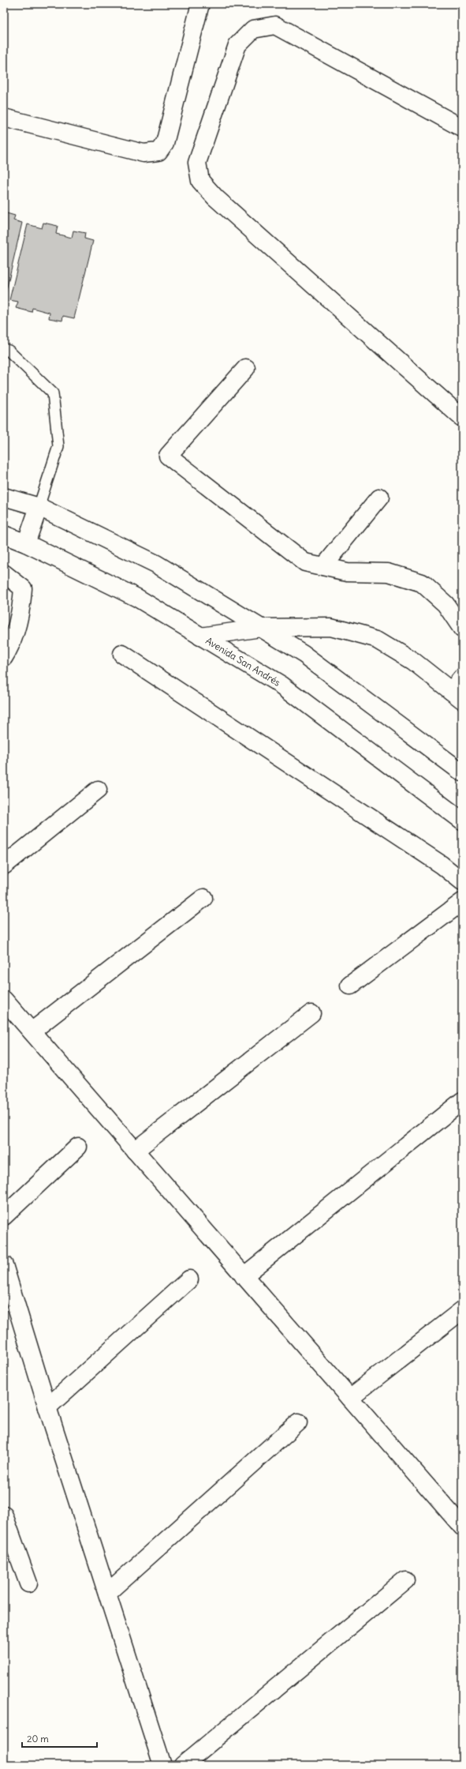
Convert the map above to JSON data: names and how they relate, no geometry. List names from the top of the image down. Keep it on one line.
{"streets":{"street":["Avenida San Andrés"]},"scale_bar":"20 m"}
